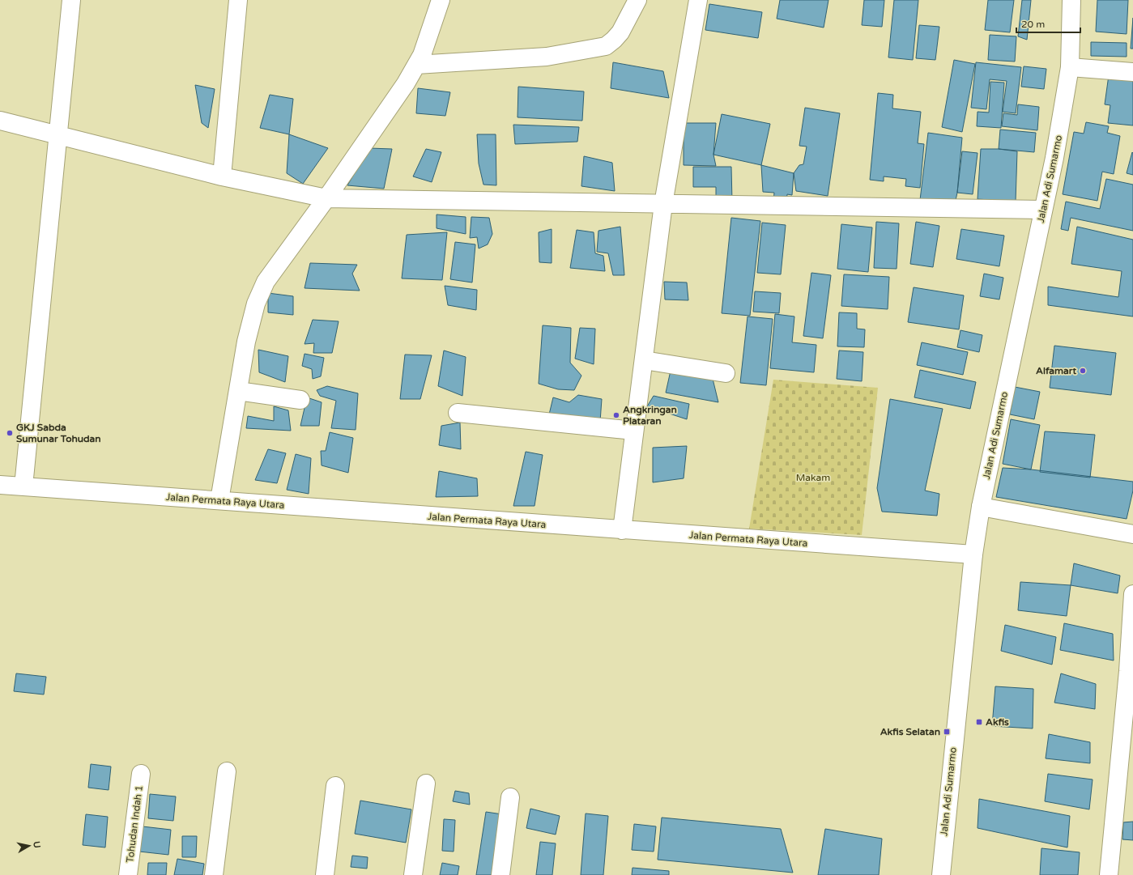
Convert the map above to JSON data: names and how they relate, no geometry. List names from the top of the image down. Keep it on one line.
{"streets":{"street":["Jalan Adi Sumarmo","Jalan Permata Raya Utara","Tohudan Indah 1"]},"crossings":[["Jalan Adi Sumarmo","Jalan Permata Raya Utara"]],"parks":["Makam"],"places":{"other":["Alfamart","Angkringan Plataran","GKJ Sabda Sumunar Tohudan"],"transit":["Akfis","Akfis Selatan"]},"scale_bar":"20 m","north":"right"}
